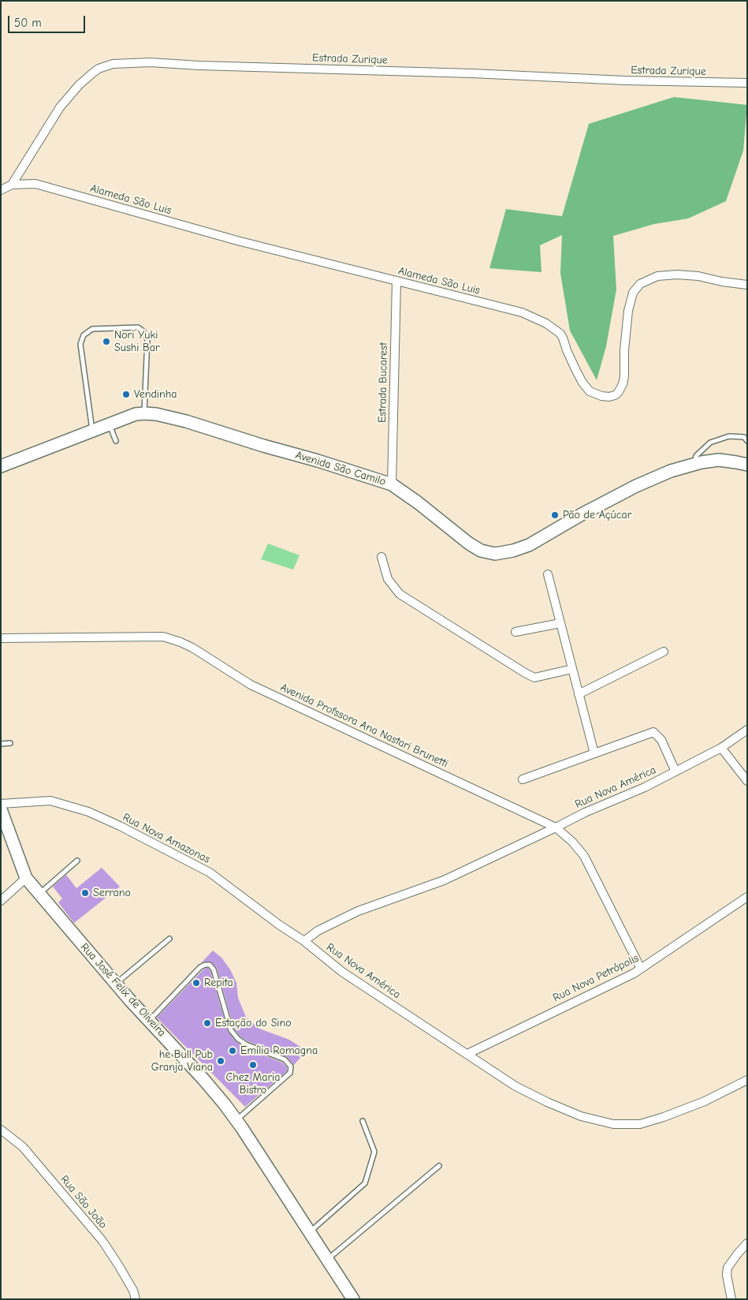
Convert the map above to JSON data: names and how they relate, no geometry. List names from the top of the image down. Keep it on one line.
{"streets":{"main road":["Avenida São Camilo","Rua José Felix de Oliveira"],"street":["Estrada Zurique","Alameda São Luis","Estrada Bucarest","Avenida Profssora Ana Nastari Brunetti","Rua Nova América","Rua Nova Amazonas","Rua Nova Petrópolis","Rua São João"]},"crossings":[["Estrada Zurique","Alameda São Luis"],["Alameda São Luis","Estrada Bucarest"],["Estrada Bucarest","Avenida São Camilo"],["Avenida Profssora Ana Nastari Brunetti","Rua Nova América"],["Avenida Profssora Ana Nastari Brunetti","Rua Nova Petrópolis"],["Rua Nova América","Rua Nova Amazonas"],["Rua Nova América","Rua Nova Petrópolis"]],"places":["Nori Yuki Sushi Bar","Vendinha","Pão de Açúcar","Serrano","Repita","Estação do Sino","Emília Romagna","he Bull Pub Granja Viana","Chez Maria Bistro"],"scale_bar":"50 m"}
